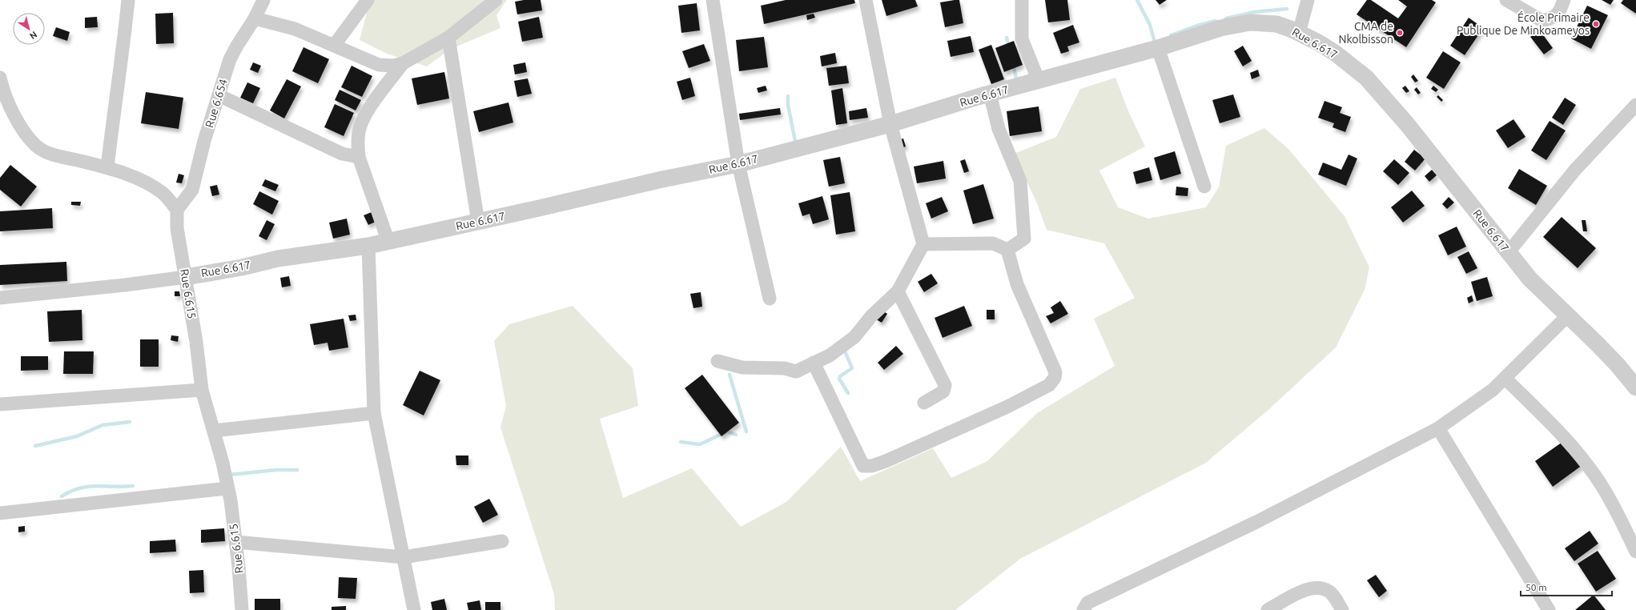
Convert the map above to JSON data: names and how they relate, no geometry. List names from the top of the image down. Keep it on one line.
{"streets":{"street":["Rue 6.617","Rue 6.654","Rue 6.615"]},"crossings":[["Rue 6.617","Rue 6.615"],["Rue 6.654","Rue 6.615"]],"places":["École Primaire Publique De Minkoameyos","CMA de Nkolbisson"],"scale_bar":"50 m","north":"bottom right"}
